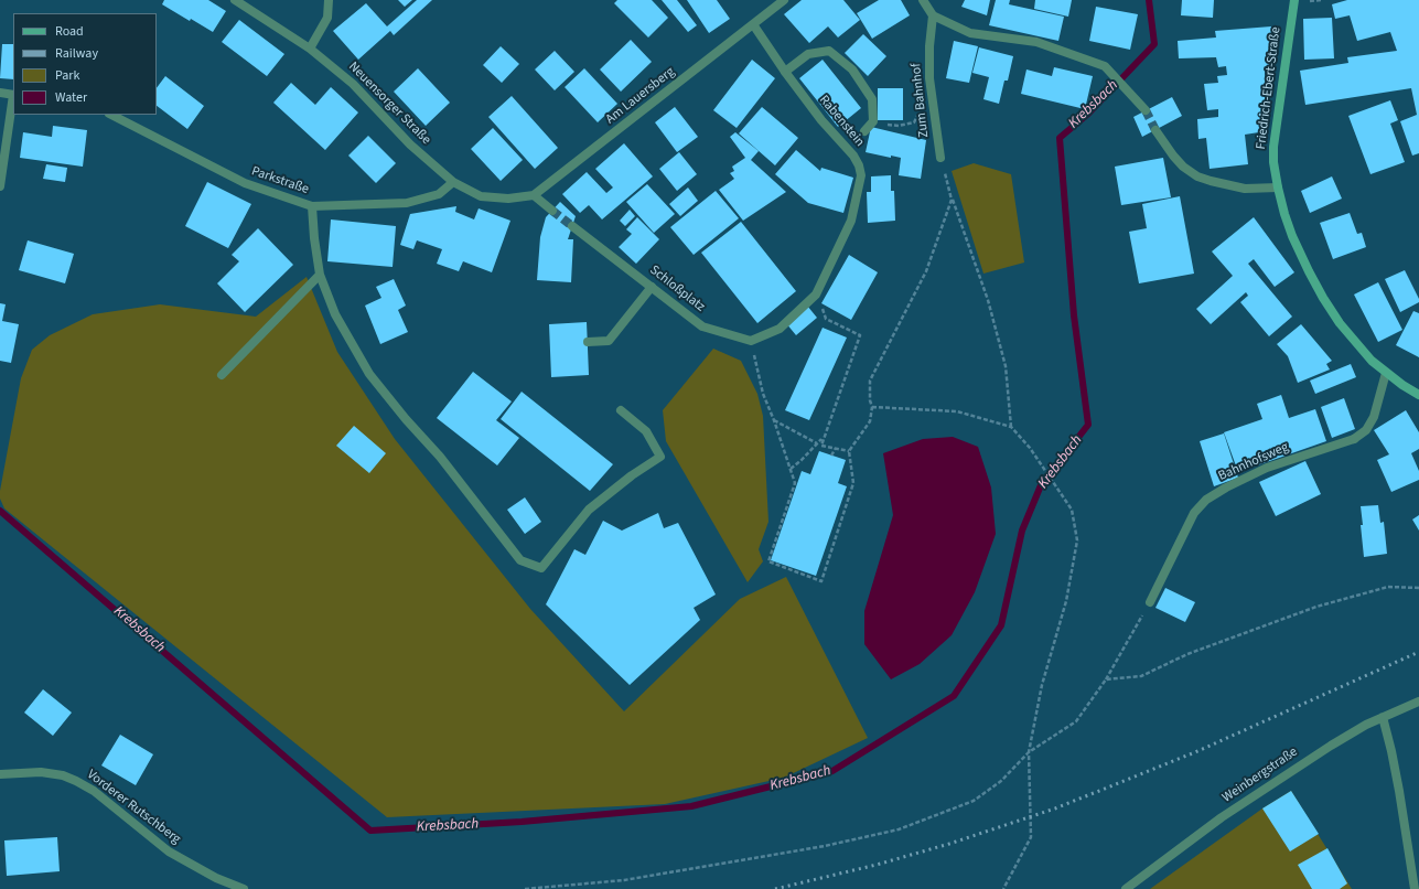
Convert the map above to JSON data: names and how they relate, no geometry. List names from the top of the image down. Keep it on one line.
{"streets":{"street":["Friedrich-Ebert-Straße","Am Lauersberg","Zum Bahnhof","Neuensorger Straße","Rabenstein","Parkstraße","Schloßplatz","Bahnhofsweg","Weinbergstraße","Vorderer Rutschberg"]},"crossings":[["Friedrich-Ebert-Straße","Bahnhofsweg"],["Am Lauersberg","Neuensorger Straße"],["Am Lauersberg","Rabenstein"],["Neuensorger Straße","Parkstraße"]],"water":["Krebsbach"],"legend":["Road","Railway","Park","Water"]}
